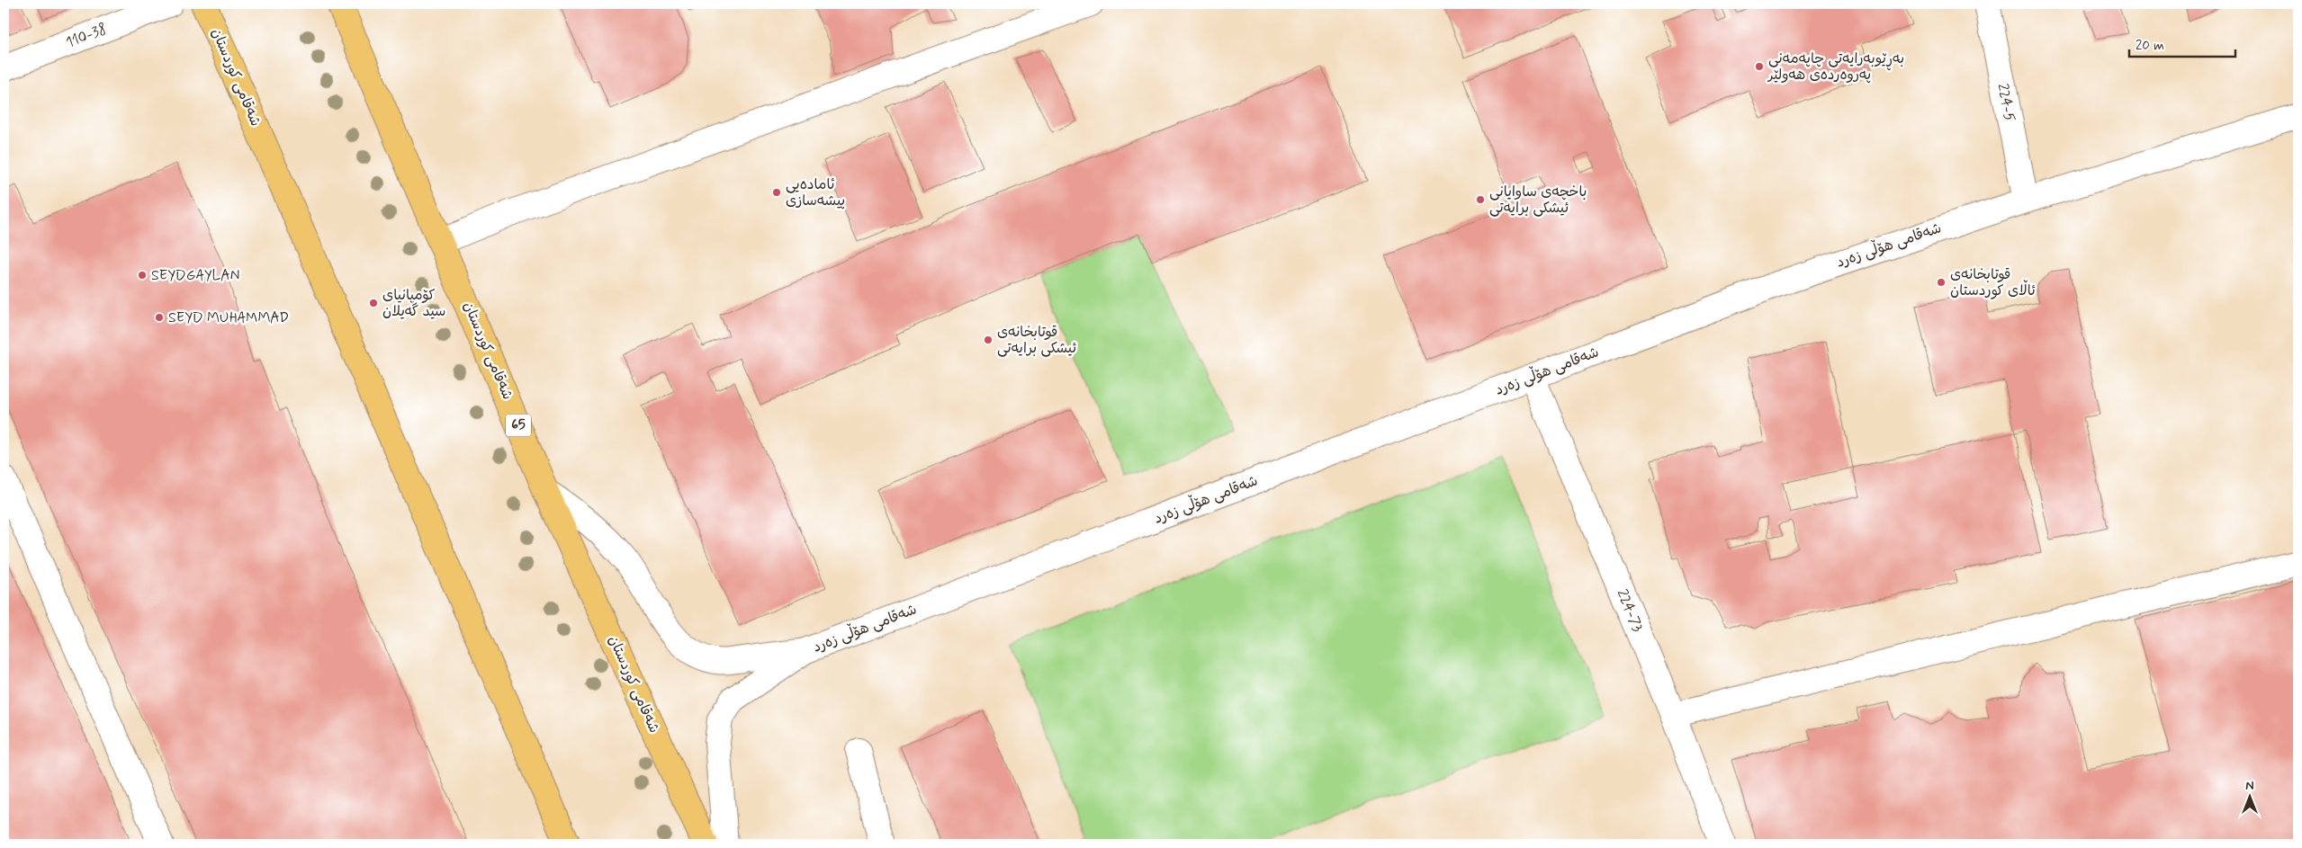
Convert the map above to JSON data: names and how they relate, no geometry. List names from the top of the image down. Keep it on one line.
{"streets":{"highway":["شەقامی کوردستان","65"],"street":["110-38","224-5","شەقامی هۆڵی زەرد","224-73"]},"crossings":[["شەقامی کوردستان","شەقامی هۆڵی زەرد"],["224-5","شەقامی هۆڵی زەرد"],["شەقامی هۆڵی زەرد","224-73"]],"places":["بەڕێوبەرایەتی چاپەمەنی پەروەردەی هەولێر","ئامادەیی پیشەسازی","باخچەی ساوایانی ئیشکی برایەتی","SEYDGAYLAN","قوتابخانەی ئاڵای کوردستان","کۆمپانیای سید گەیلان","SEYD MUHAMMAD","قوتابخانەی ئیشکی برایەتی"],"scale_bar":"20 m","north":"top"}
